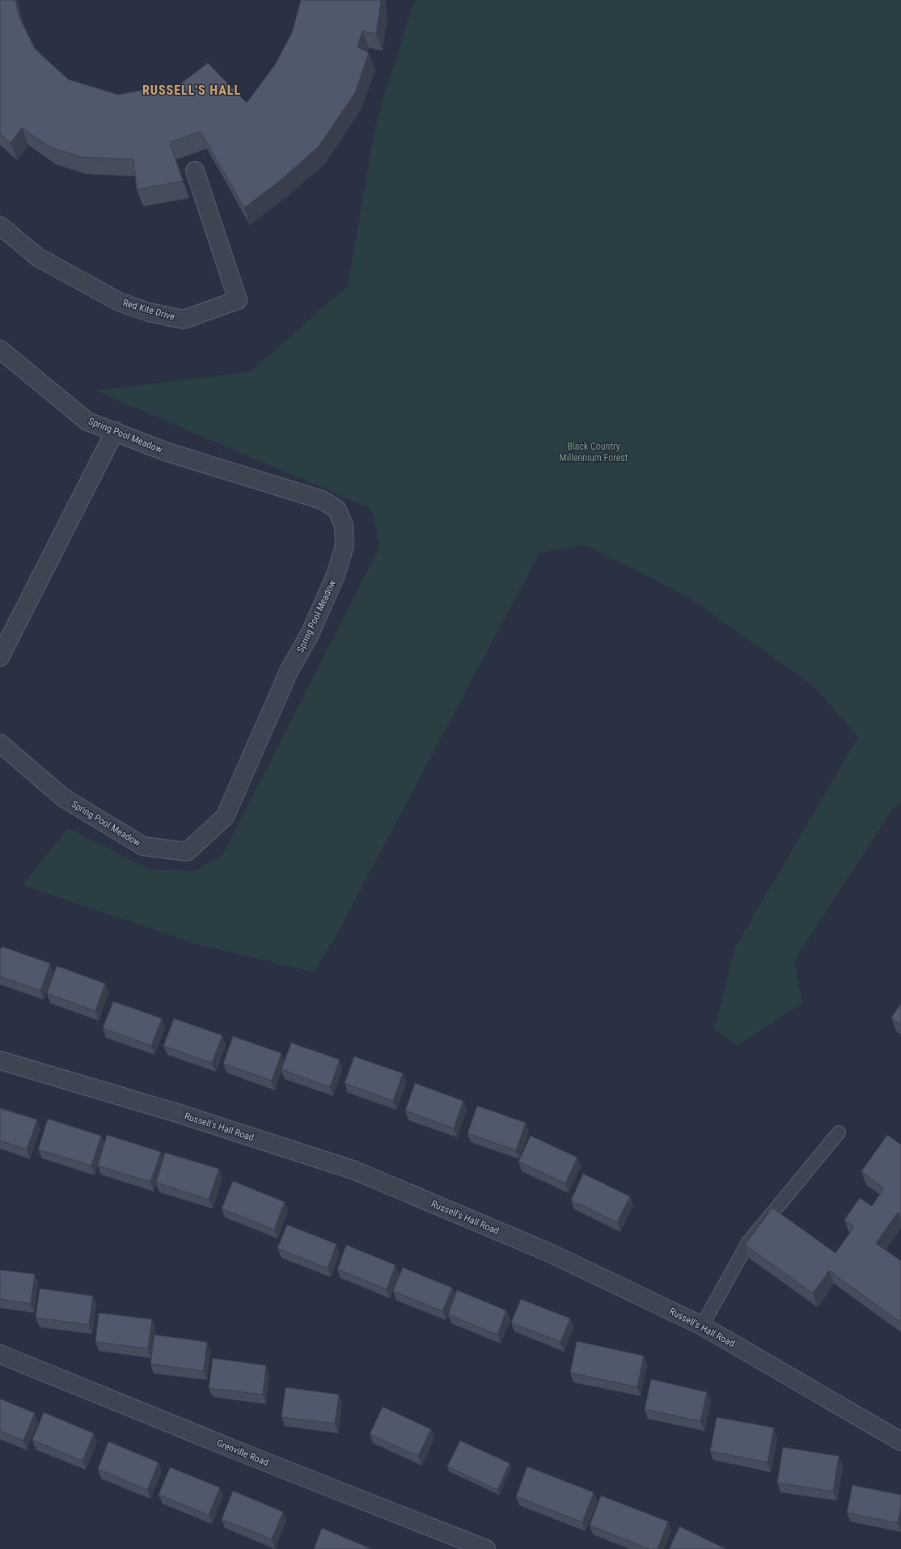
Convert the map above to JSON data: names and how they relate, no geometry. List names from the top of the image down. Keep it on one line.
{"streets":{"street":["Red Kite Drive","Spring Pool Meadow","Russell's Hall Road","Grenville Road"]},"districts":["RUSSELL'S HALL"],"parks":["Black Country Millennium Forest"]}
